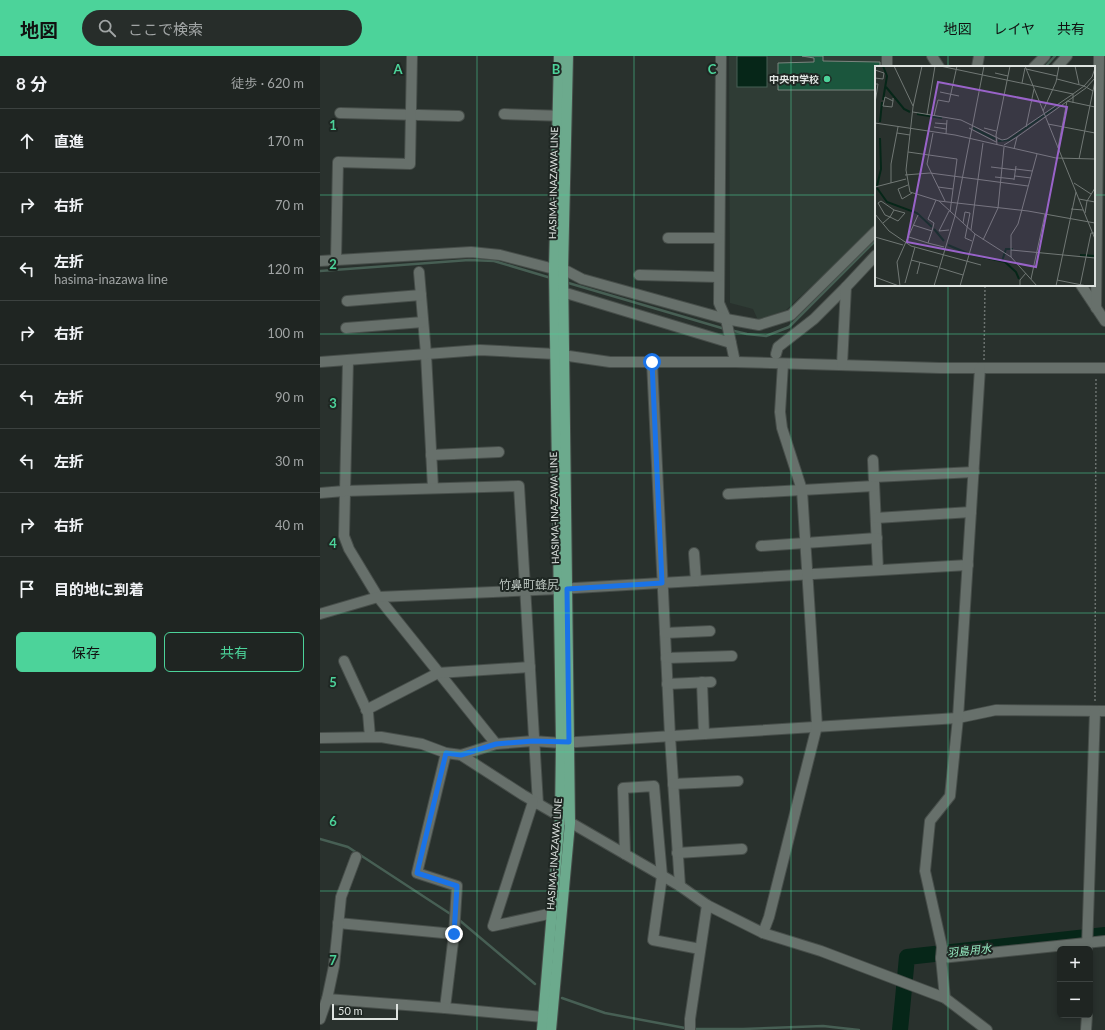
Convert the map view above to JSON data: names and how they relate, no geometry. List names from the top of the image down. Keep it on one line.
{"streets":{"main road":["HASIMA-INAZAWA LINE"]},"districts":["竹鼻町蜂尻"],"water":["羽島用水"],"places":["中央中学校"],"scale_bar":"50 m","page":{"header":"地図","search":"ここで検索","nav":["地図","レイヤ","共有"],"heading":["8 分","徒歩 · 620 m"],"list":[["直進","170 m"],["右折","70 m"],["左折","hasima-inazawa line","120 m"],["右折","100 m"],["左折","90 m"],["左折","30 m"],["右折","40 m"],"目的地に到着"],"buttons":["保存","共有"],"map_buttons":["+","−"],"scale":"50 m"},"grid":{"columns":["A","B","C"],"rows":["1","2","3","4","5","6","7"]}}
